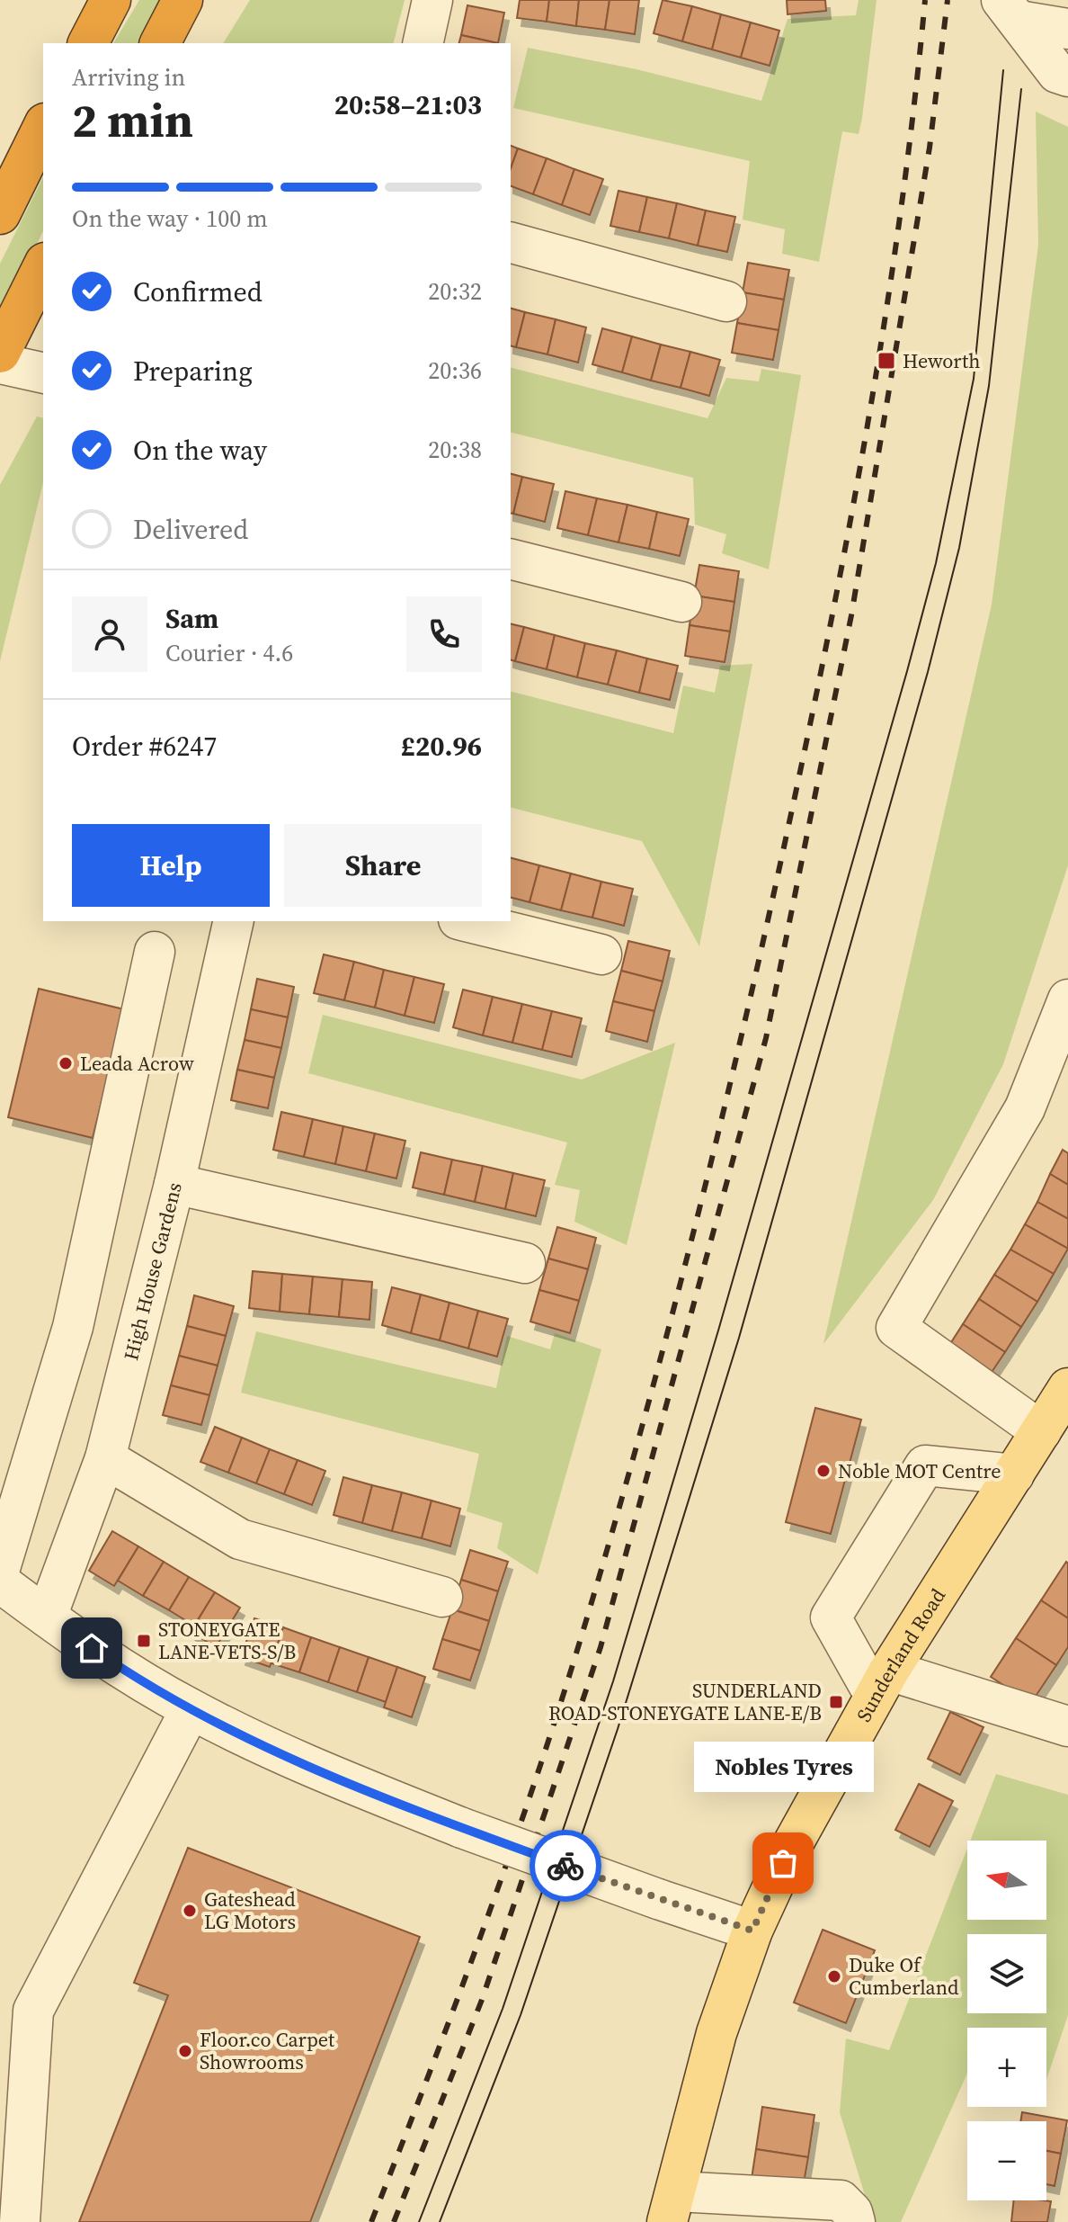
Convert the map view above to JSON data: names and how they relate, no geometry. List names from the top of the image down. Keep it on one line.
{"streets":{"main road":["Sunderland Road"],"street":["High House Gardens"]},"places":{"transit":["Heworth","STONEYGATE LANE-VETS-S/B","SUNDERLAND ROAD-STONEYGATE LANE-E/B"],"other":["Leada Acrow","Noble MOT Centre","Nobles Tyres","Gateshead LG Motors","Duke Of Cumberland","Floor.co Carpet Showrooms"]},"north":"left","page":{"heading":["2 min","Arriving in","20:58–21:03"],"panel":["Sam","Courier · 4.6","Order #6247","£20.96"],"bar":"On the way · 100 m","list":[["Confirmed","20:32"],["Preparing","20:36"],["On the way","20:38"],"Delivered"],"buttons":["Help","Share"],"bubble":"Nobles Tyres","map_buttons":["+","−"]}}
